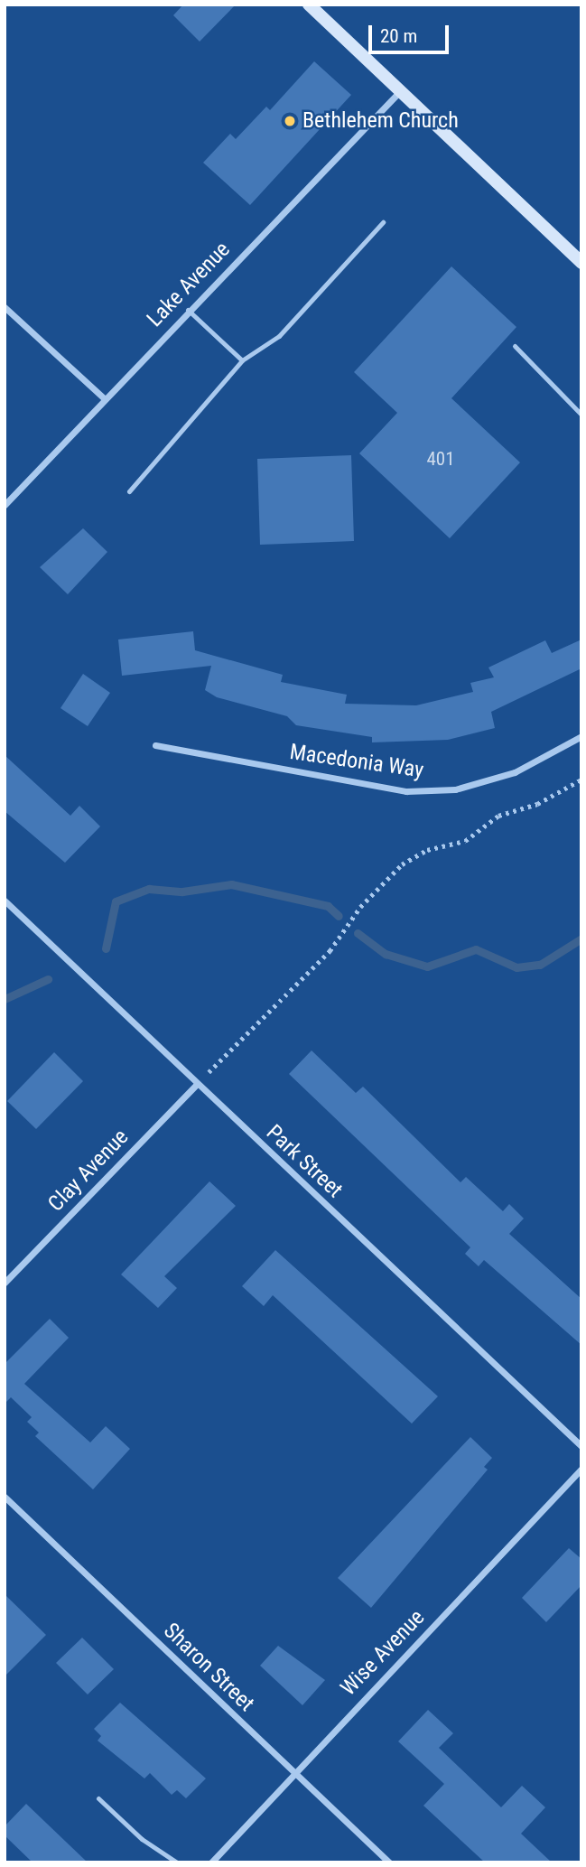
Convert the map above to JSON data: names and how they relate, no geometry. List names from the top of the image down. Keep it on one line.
{"streets":{"street":["Lake Avenue","Macedonia Way","Park Street","Clay Avenue","Wise Avenue","Sharon Street"]},"crossings":[["Park Street","Clay Avenue"],["Wise Avenue","Sharon Street"]],"places":["Bethlehem Church"],"house_numbers":["401"],"scale_bar":"20 m"}
